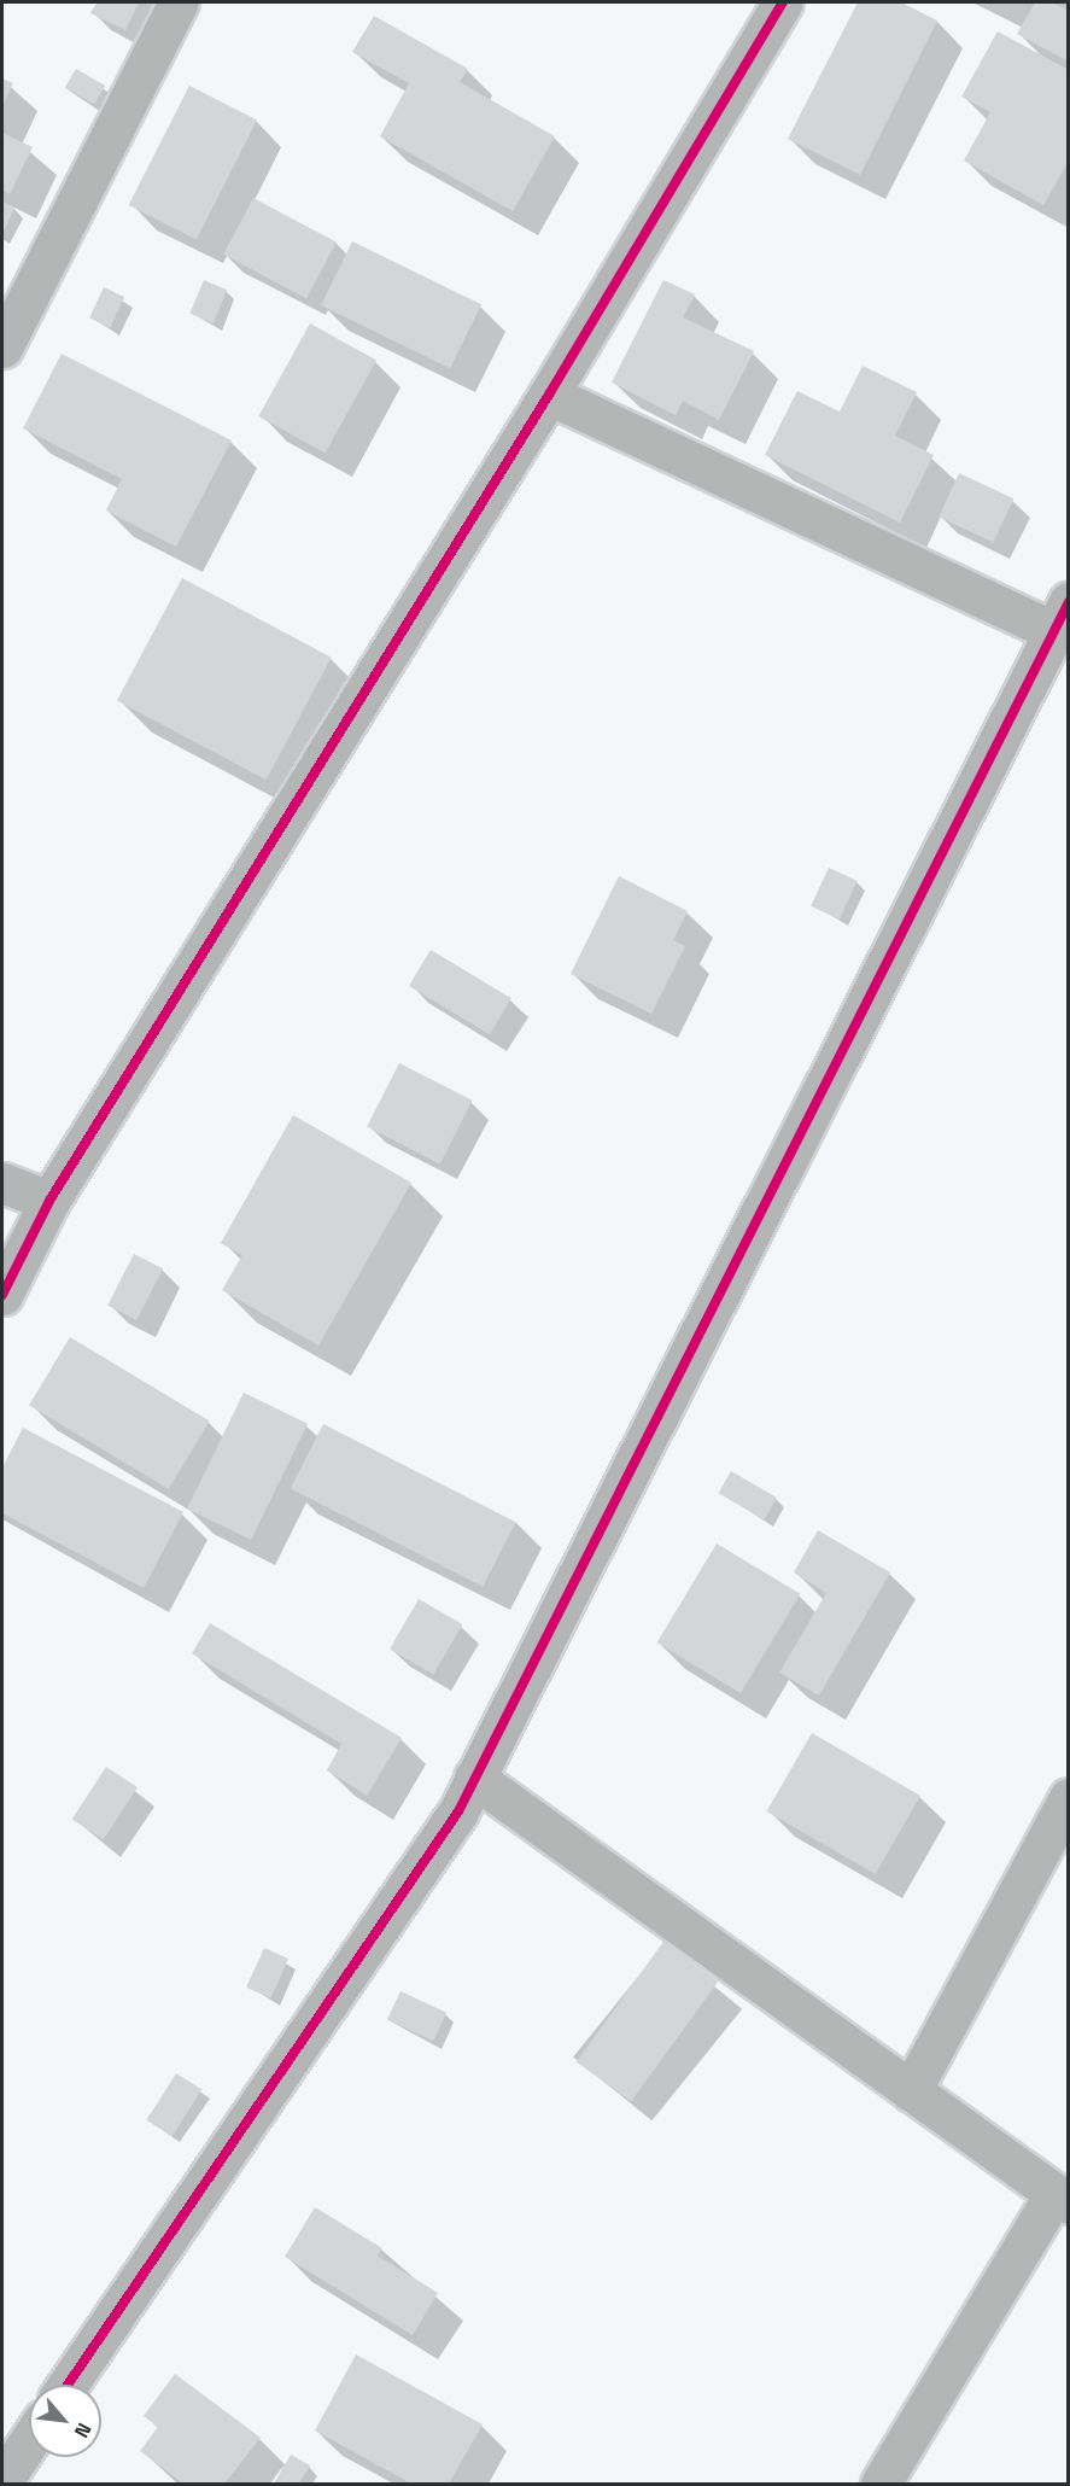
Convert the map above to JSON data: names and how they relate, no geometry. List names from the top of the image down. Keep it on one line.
{"north":"bottom right"}
